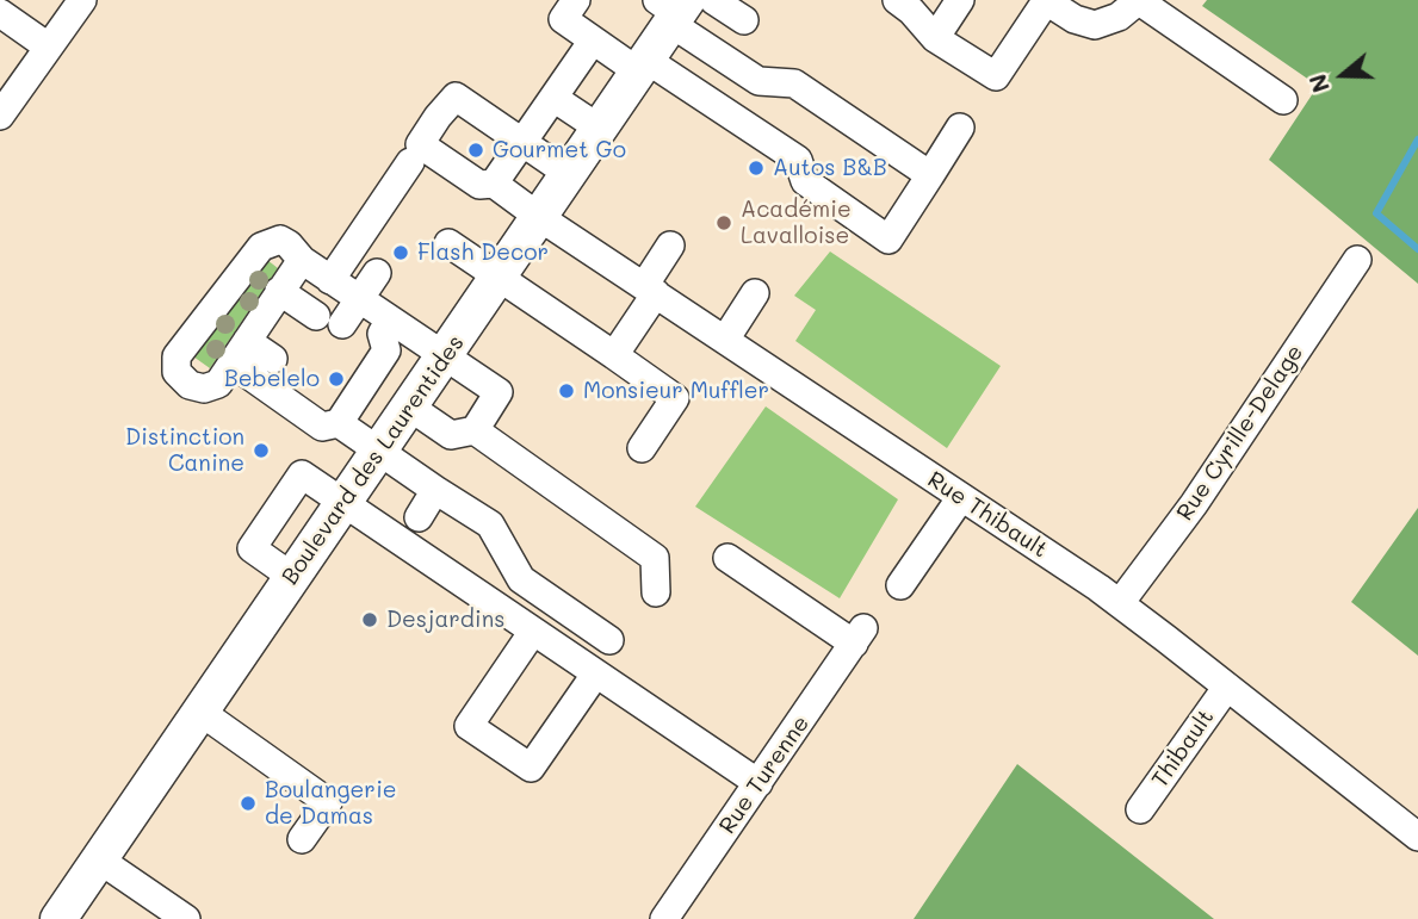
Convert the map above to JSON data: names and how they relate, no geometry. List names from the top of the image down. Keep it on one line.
{"streets":{"main road":["Boulevard des Laurentides"],"street":["Rue Cyrille-Delage","Rue Thibault","Thibault","Rue Turenne"]},"crossings":[["Rue Cyrille-Delage","Rue Thibault"],["Boulevard des Laurentides","Rue Thibault"],["Rue Thibault","Thibault"]],"places":["Gourmet Go","Autos B&B","Académie Lavalloise","Flash Decor","Bebelelo","Monsieur Muffler","Distinction Canine","Desjardins","Boulangerie de Damas"],"north":"left"}
